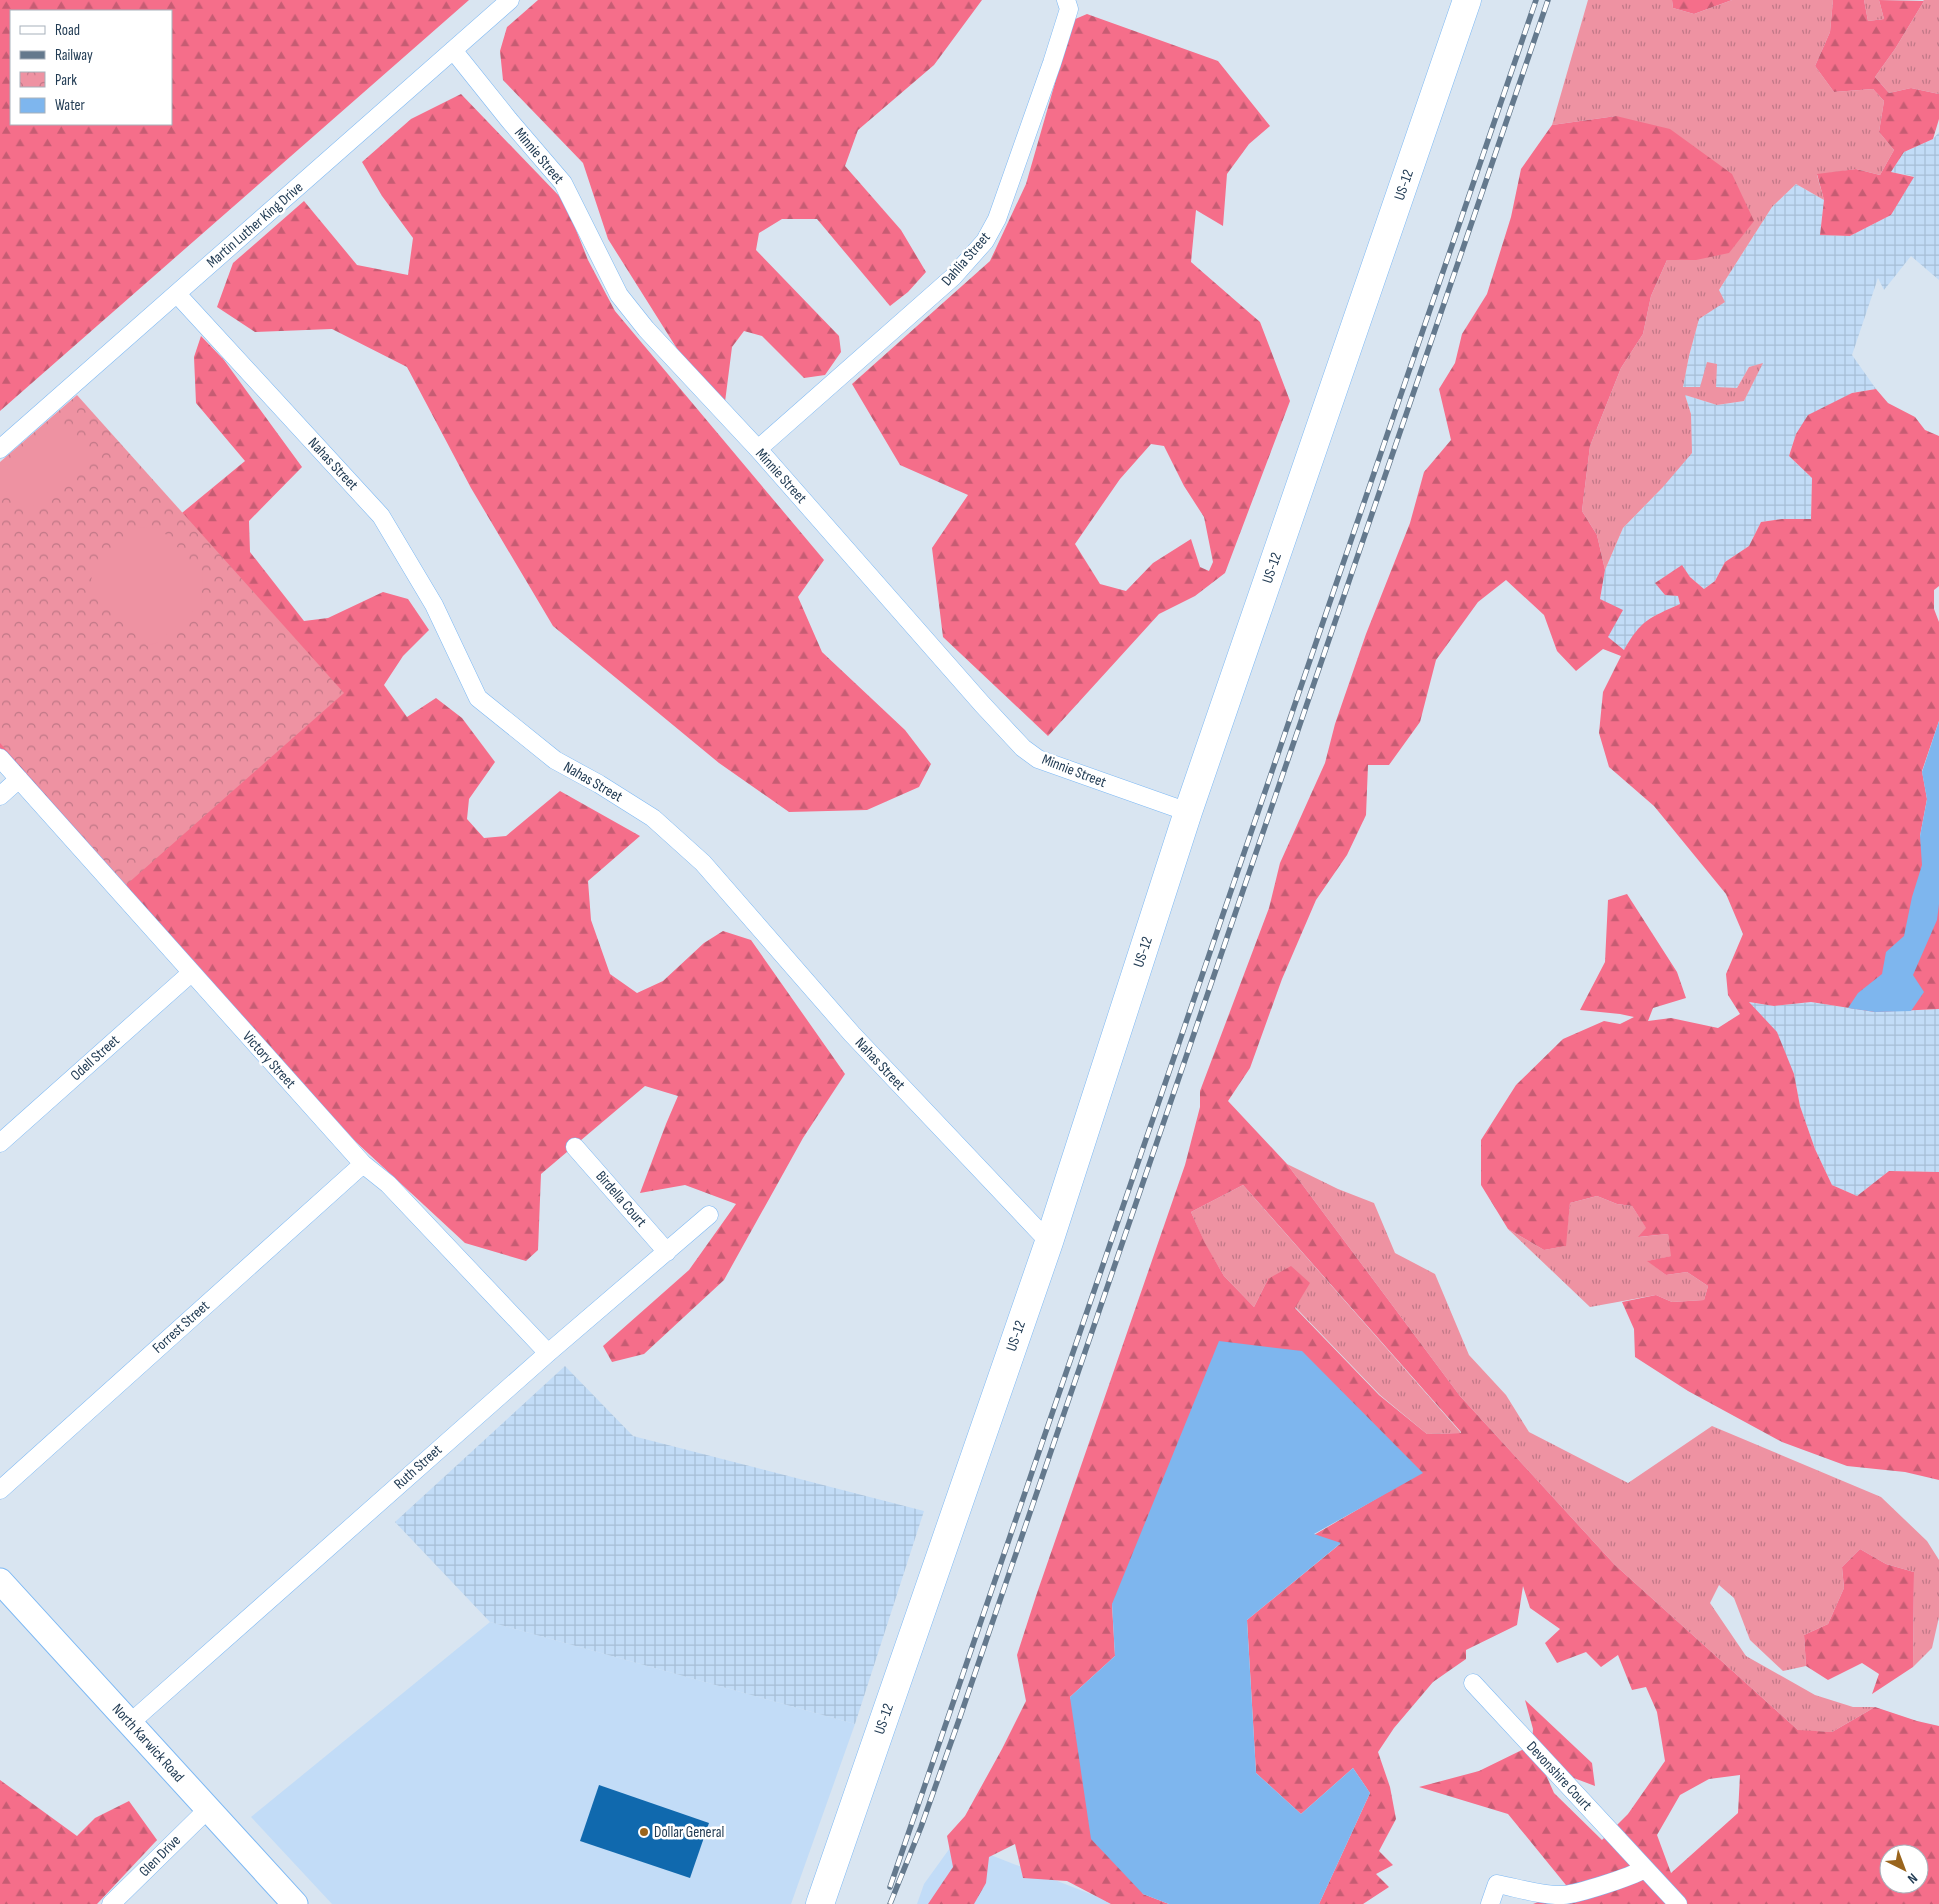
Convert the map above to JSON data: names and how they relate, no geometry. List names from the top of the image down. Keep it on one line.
{"streets":{"main road":["US-12"],"street":["Minnie Street","Martin Luther King Drive","Dahlia Street","Nahas Street","Odell Street","Victory Street","Birdella Court","Forrest Street","Ruth Street","North Karwick Road","Devonshire Court","Glen Drive"]},"crossings":[["Minnie Street","US-12"],["Minnie Street","Martin Luther King Drive"],["Minnie Street","Dahlia Street"],["US-12","Nahas Street"],["Martin Luther King Drive","Nahas Street"],["Odell Street","Victory Street"],["Victory Street","Forrest Street"],["Victory Street","Ruth Street"],["Birdella Court","Ruth Street"],["Ruth Street","North Karwick Road"],["North Karwick Road","Glen Drive"]],"places":["Dollar General"],"legend":["Road","Railway","Park","Water"],"north":"bottom right"}
